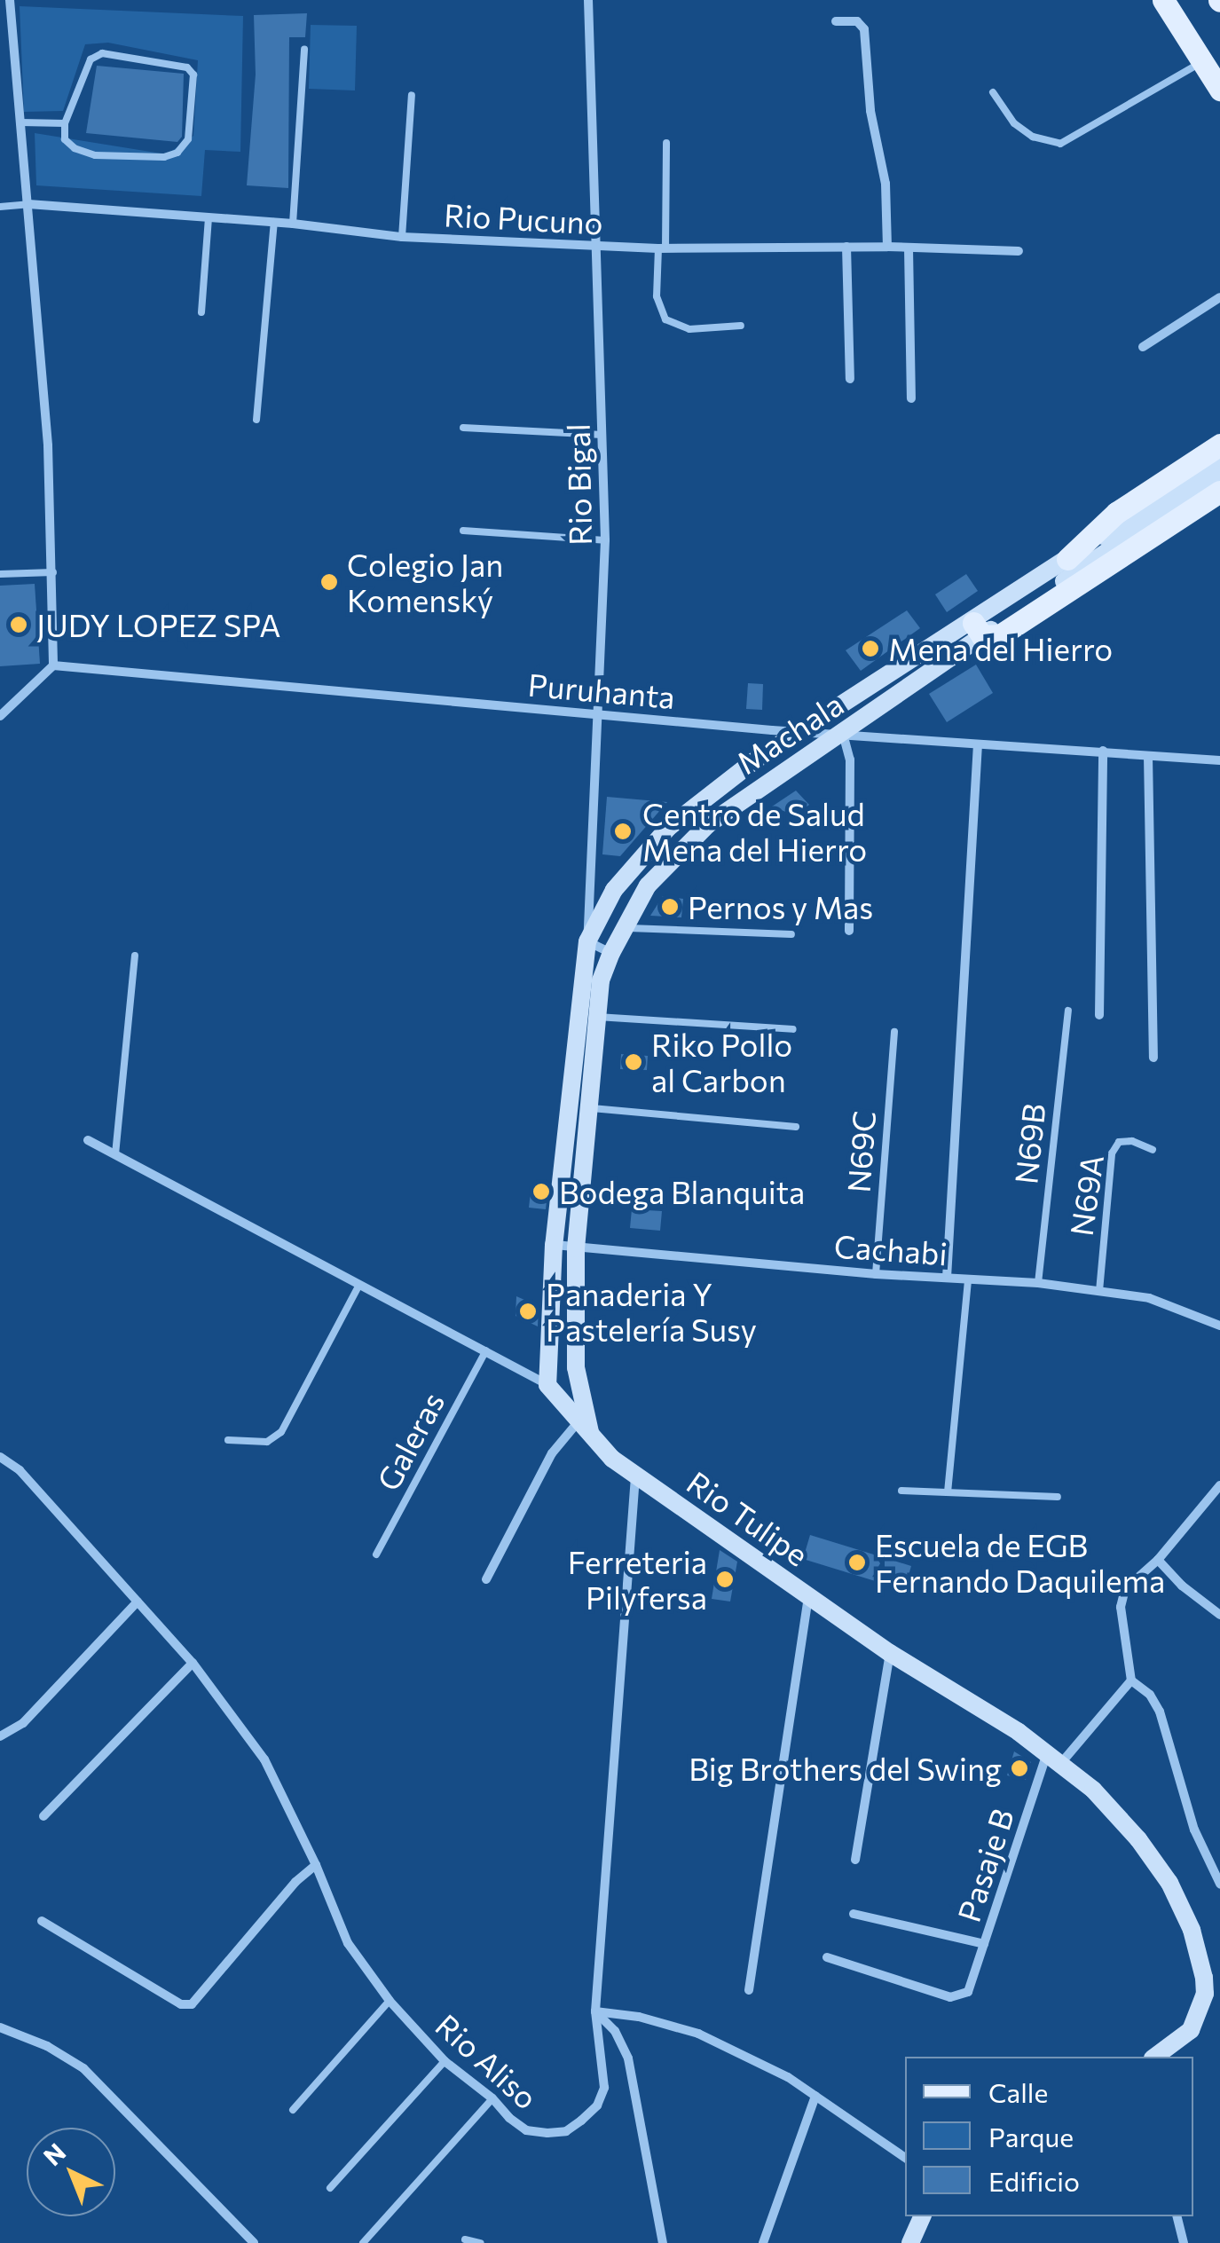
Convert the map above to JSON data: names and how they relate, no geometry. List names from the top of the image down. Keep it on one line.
{"streets":{"main road":["Machala","Rio Tulipe"],"street":["Rio Pucuno","Rio Bigal","Puruhanta","Cachabi","Pasaje B","Rio Aliso"],"lane":["N69B","N69C","N69A","Galeras"]},"crossings":[["Rio Pucuno","Rio Bigal"],["Rio Bigal","Puruhanta"],["Rio Bigal","Machala"],["Puruhanta","Machala"],["Machala","Cachabi"],["Machala","Rio Tulipe"],["N69B","Cachabi"],["N69C","Cachabi"],["N69A","Cachabi"],["Galeras","Rio Tulipe"],["Rio Tulipe","Pasaje B"],["Rio Tulipe","Rio Aliso"]],"places":["Colegio Jan Komenský","JUDY LOPEZ SPA","Mena del Hierro","Centro de Salud Mena del Hierro","Pernos y Mas","Riko Pollo al Carbon","Bodega Blanquita","Panaderia Y Pastelería Susy","Escuela de EGB Fernando Daquilema","Ferreteria Pilyfersa","Big Brothers del Swing"],"legend":["Calle","Parque","Edificio"],"north":"top left"}
